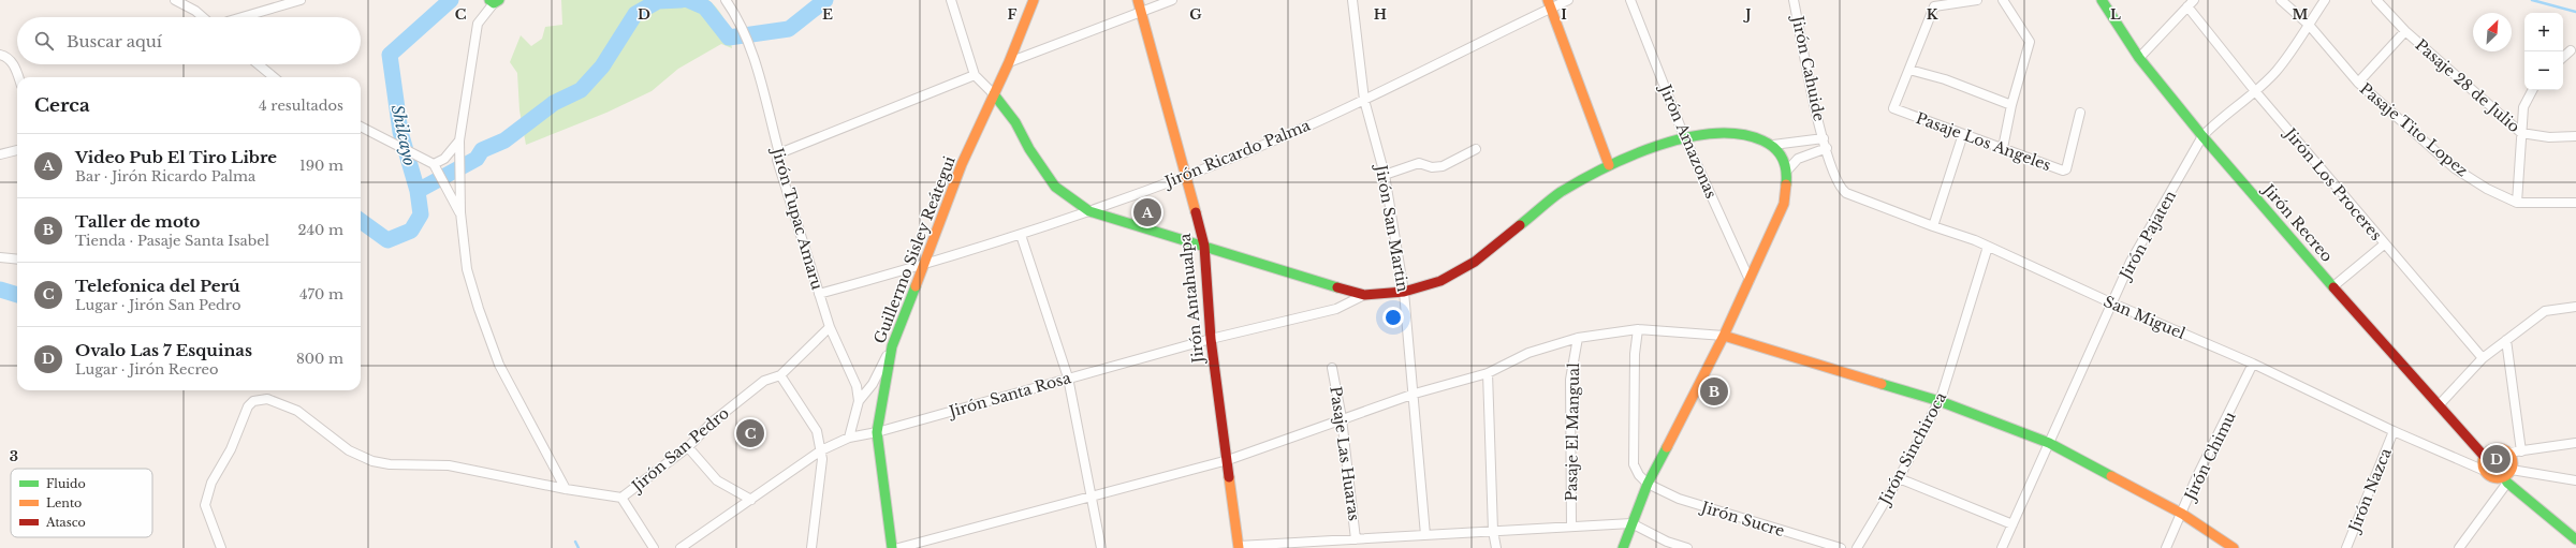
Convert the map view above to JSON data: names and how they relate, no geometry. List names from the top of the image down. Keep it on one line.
{"streets":{"main road":["Jirón Recreo","Guillermo Sisley Reátegui","Jirón Antahualpa"],"street":["Jirón Cahuide","Pasaje 28 de Julio","Pasaje Tito Lopez","Jirón Amazonas","Pasaje Los Angeles","Jirón Ricardo Palma","Jirón Los Proceres","Jirón Tupac Amaru","Jirón San Martin","Jirón Pajaten","San Miguel","Jirón Santa Rosa","Pasaje El Mangual","Jirón Sinchiroca","Jirón San Pedro","Pasaje Las Huaras","Jirón Chimu","Jirón Nazca","Jirón Sucre"]},"crossings":[["Jirón Cahuide","San Miguel"],["Pasaje Tito Lopez","Jirón Pajaten"],["Jirón Ricardo Palma","Jirón Tupac Amaru"],["Jirón Ricardo Palma","Jirón San Martin"],["Jirón Ricardo Palma","Guillermo Sisley Reátegui"],["Jirón Ricardo Palma","Jirón Antahualpa"],["Jirón Los Proceres","Jirón Pajaten"],["Jirón Tupac Amaru","Jirón Santa Rosa"],["Jirón Tupac Amaru","Jirón San Pedro"],["Jirón Recreo","Jirón Pajaten"],["Jirón Recreo","San Miguel"],["Jirón Pajaten","San Miguel"],["Guillermo Sisley Reátegui","Jirón Santa Rosa"],["Jirón Antahualpa","Jirón Santa Rosa"],["San Miguel","Jirón Sinchiroca"],["San Miguel","Jirón Chimu"],["San Miguel","Jirón Nazca"]],"water":["Shilcayo"],"legend":["Fluido","Lento","Atasco"],"north":"top right","page":{"map_buttons":["+","−"],"search":"Buscar aquí","heading":["Cerca","4 resultados"],"list":[{"mark":"A","name":"Video Pub El Tiro Libre","note":"Bar · Jirón Ricardo Palma","value":"190 m"},{"mark":"B","name":"Taller de moto","note":"Tienda · Pasaje Santa Isabel","value":"240 m"},{"mark":"C","name":"Telefonica del Perú","note":"Lugar · Jirón San Pedro","value":"470 m"},{"mark":"D","name":"Ovalo Las 7 Esquinas","note":"Lugar · Jirón Recreo","value":"800 m"}],"pins":["A","B","C","D"]},"grid":{"columns":["C","D","E","F","G","H","I","J","K","L","M"],"rows":["3"]}}
